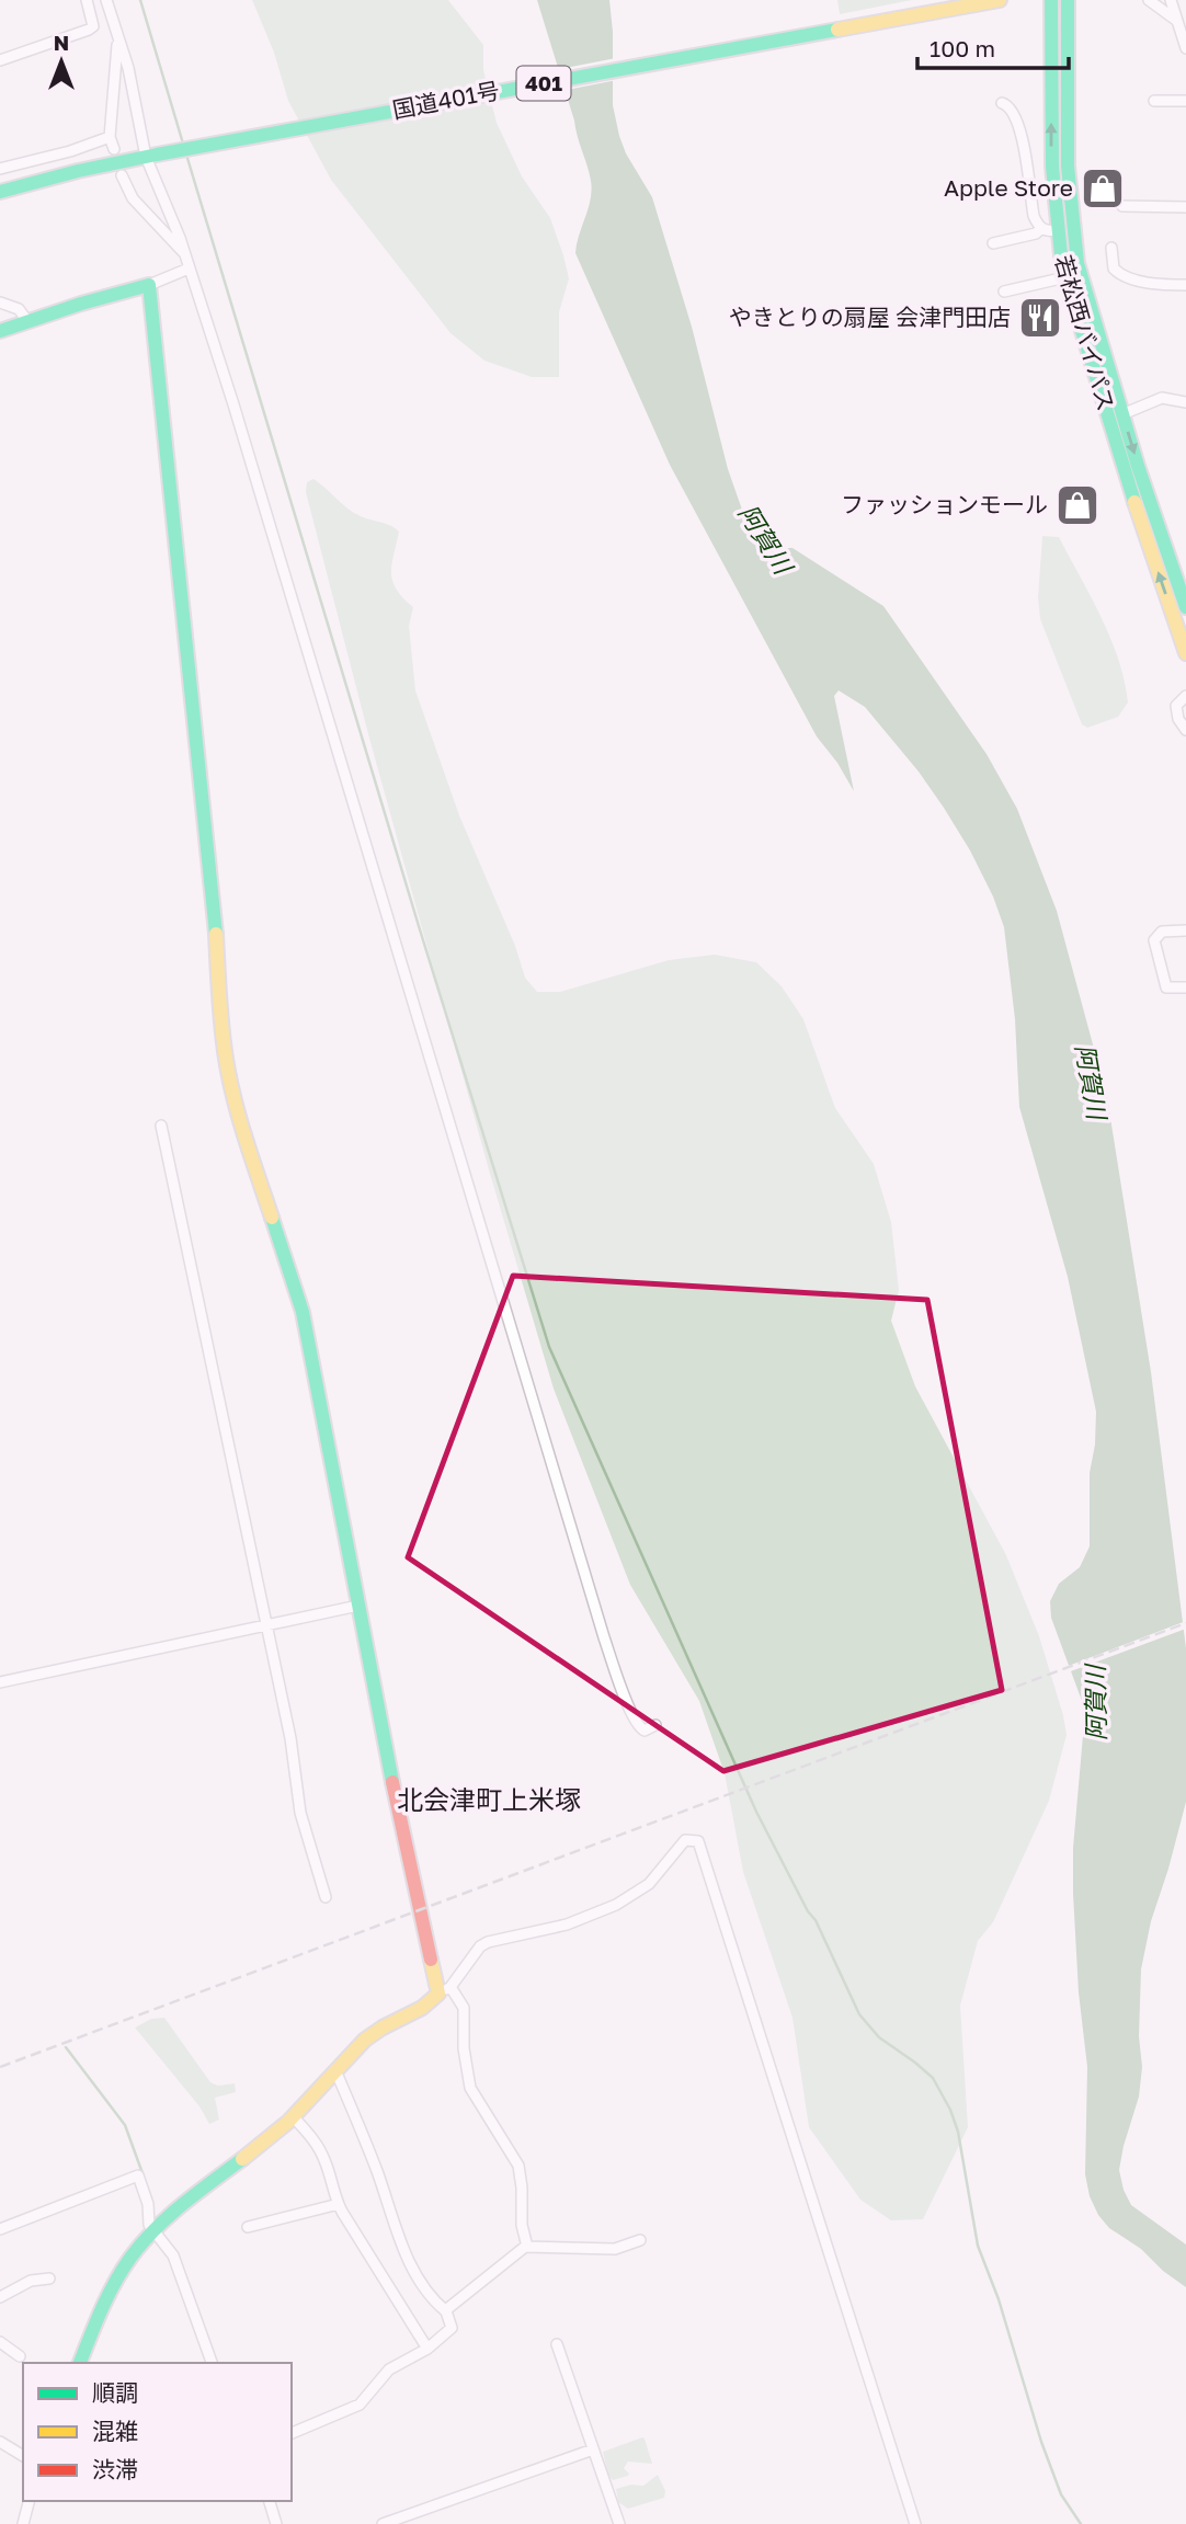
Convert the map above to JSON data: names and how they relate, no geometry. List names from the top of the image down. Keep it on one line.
{"streets":{"main road":["401","国道401号","若松西バイパス"]},"crossings":[["401","国道401号"]],"districts":["北会津町上米塚"],"water":["阿賀川"],"places":{"shop":["Apple Store","ファッションモール"],"restaurant":["やきとりの扇屋 会津門田店"]},"legend":["順調","混雑","渋滞"],"scale_bar":"100 m","north":"top"}
